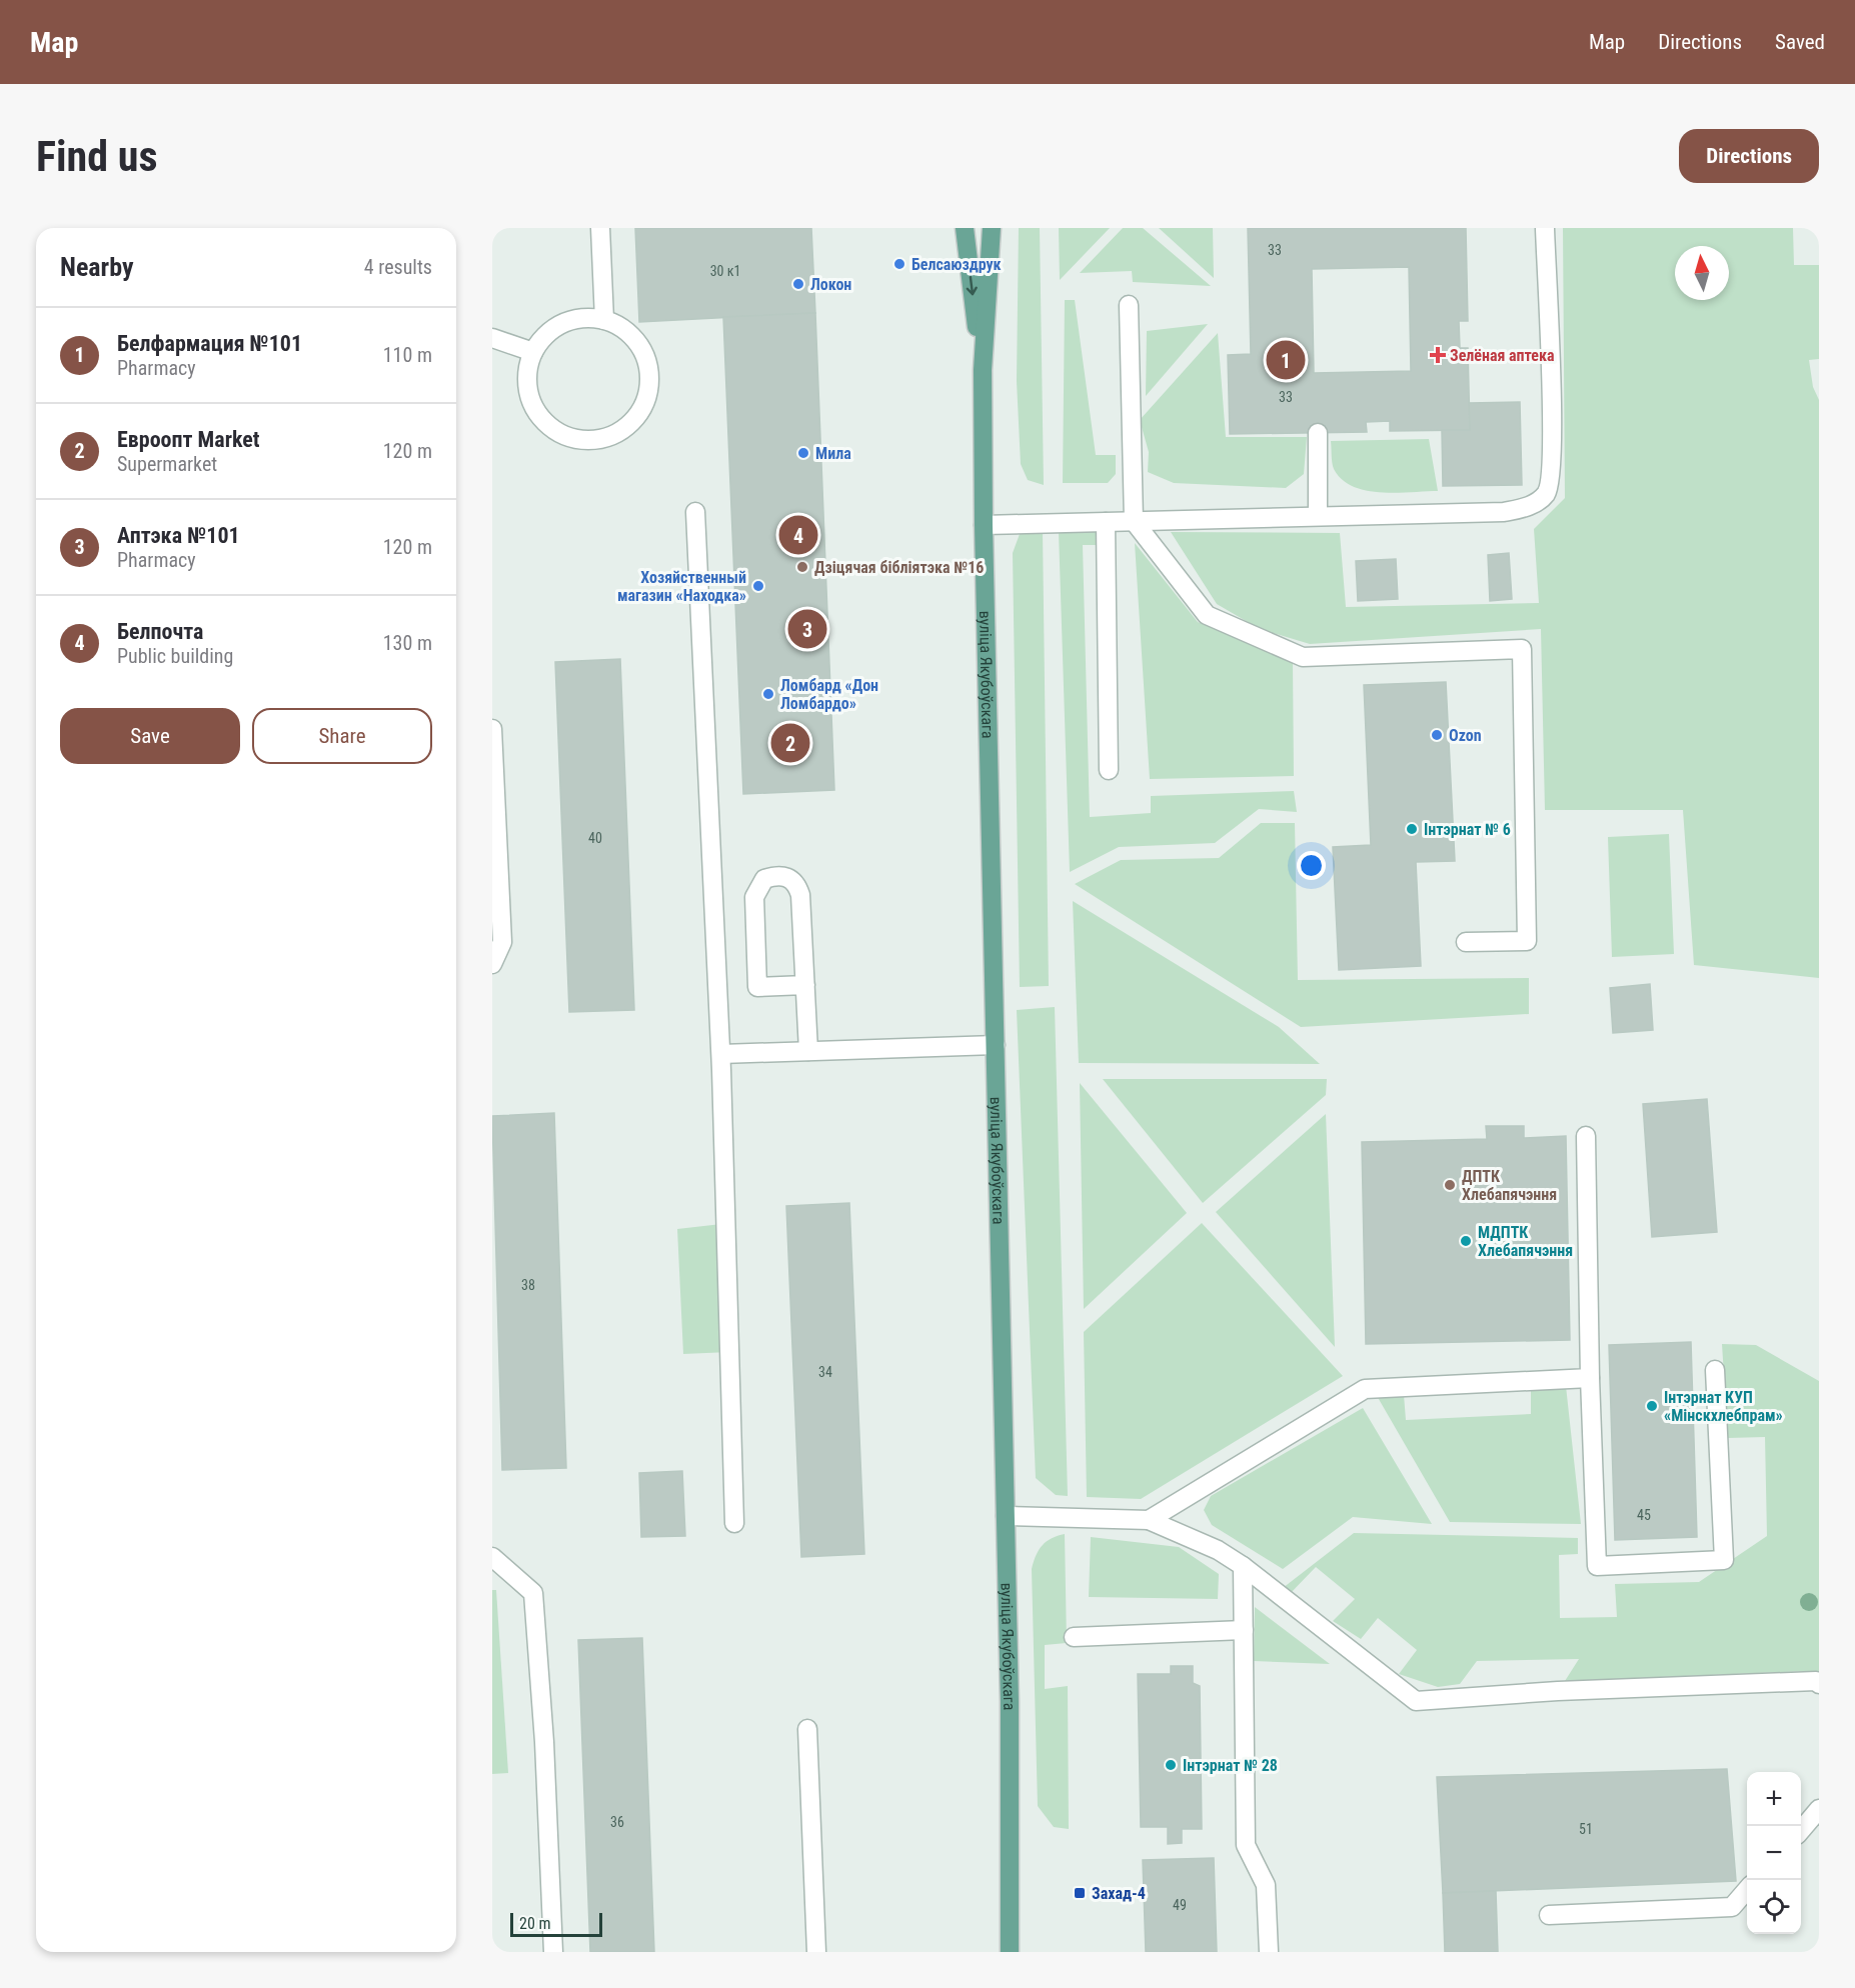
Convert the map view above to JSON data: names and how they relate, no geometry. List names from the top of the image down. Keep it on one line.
{"streets":{"main road":["вуліца Якубоўскага"]},"places":{"other":["Белсаюздрук","Локон","Мила","Дзіцячая бібліятэка №16","Хозяйственный магазин «Находка»","Ломбард «Дон Ломбардо»","Ozon","Інтэрнат № 6","ДПТК Хлебапячэння","МДПТК Хлебапячэння","Інтэрнат КУП «Мінскхлебпрам»","Інтэрнат № 28"],"health":["Зелёная аптека"],"transit":["Захад-4"]},"house_numbers":["33","30 к1","33","40","38","34","45","36","51","49"],"scale_bar":"20 m","north":"top","page":{"header":"Map","nav":["Map","Directions","Saved"],"buttons":["Directions",["Save","Share"]],"title":"Find us","heading":["Nearby","4 results"],"list":[{"mark":"1","name":"Белфармация №101","note":"Pharmacy","value":"110 m"},{"mark":"2","name":"Евроопт Market","note":"Supermarket","value":"120 m"},{"mark":"3","name":"Аптэка №101","note":"Pharmacy","value":"120 m"},{"mark":"4","name":"Белпочта","note":"Public building","value":"130 m"}],"pins":["1","4","3","2"],"map_buttons":["+","−"],"scale":"20 m"}}
